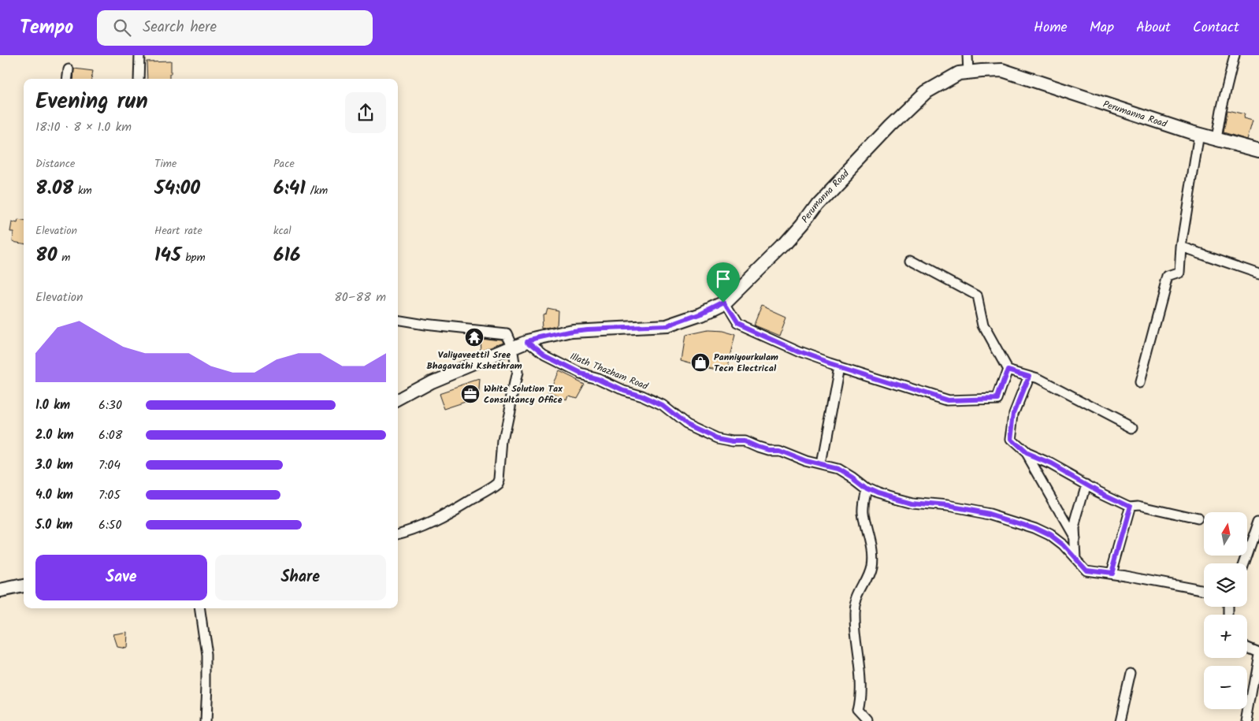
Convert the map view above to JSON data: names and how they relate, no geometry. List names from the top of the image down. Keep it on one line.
{"streets":{"main road":["Perumanna Road"],"street":["Illath Thazham Road"]},"crossings":[["Perumanna Road","Illath Thazham Road"]],"places":{"temple":["Valiyaveettil Sree Bhagavathi Kshethram"],"shop":["Panniyourkulam Tecn Electrical"],"office":["White Solution Tax Consultancy Office"]},"north":"top","page":{"header":"Tempo","search":"Search here","nav":["Home","Map","About","Contact"],"heading":["Evening run","18:10 · 8 × 1.0 km"],"stats":[["Distance","8.08 km"],["Time","54:00"],["Pace","6:41 /km"],["Elevation","80 m"],["Heart rate","145 bpm"],["kcal","616"]],"chart":["Elevation","80–88 m"],"list":[{"name":"1.0 km","note":"6:30"},{"name":"2.0 km","note":"6:08"},{"name":"3.0 km","note":"7:04"},{"name":"4.0 km","note":"7:05"},{"name":"5.0 km","note":"6:50"}],"map_buttons":["+","−"],"buttons":["Save","Share"]}}
